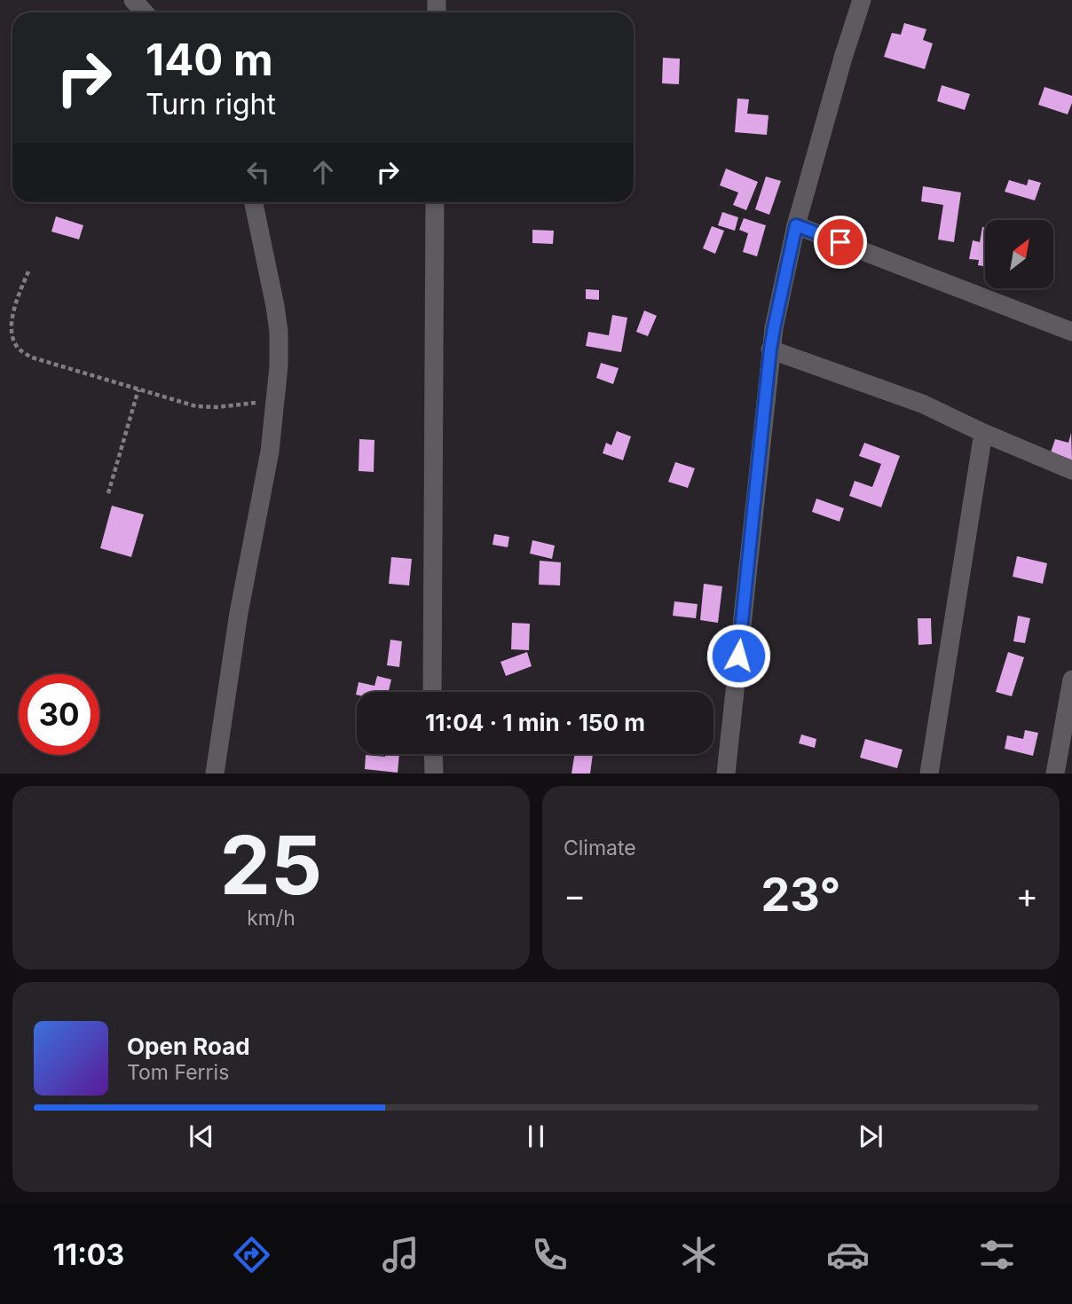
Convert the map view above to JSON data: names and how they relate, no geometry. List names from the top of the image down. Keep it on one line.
{"north":"top right","page":{"turn":["140 m","Turn right"],"limit":"30","trip":"11:04 · 1 min · 150 m","tile":[["25","km/h"],"Climate"],"heat":["−","23°","+"],"song":["Open Road","Tom Ferris"],"tabs":"11:03"}}
